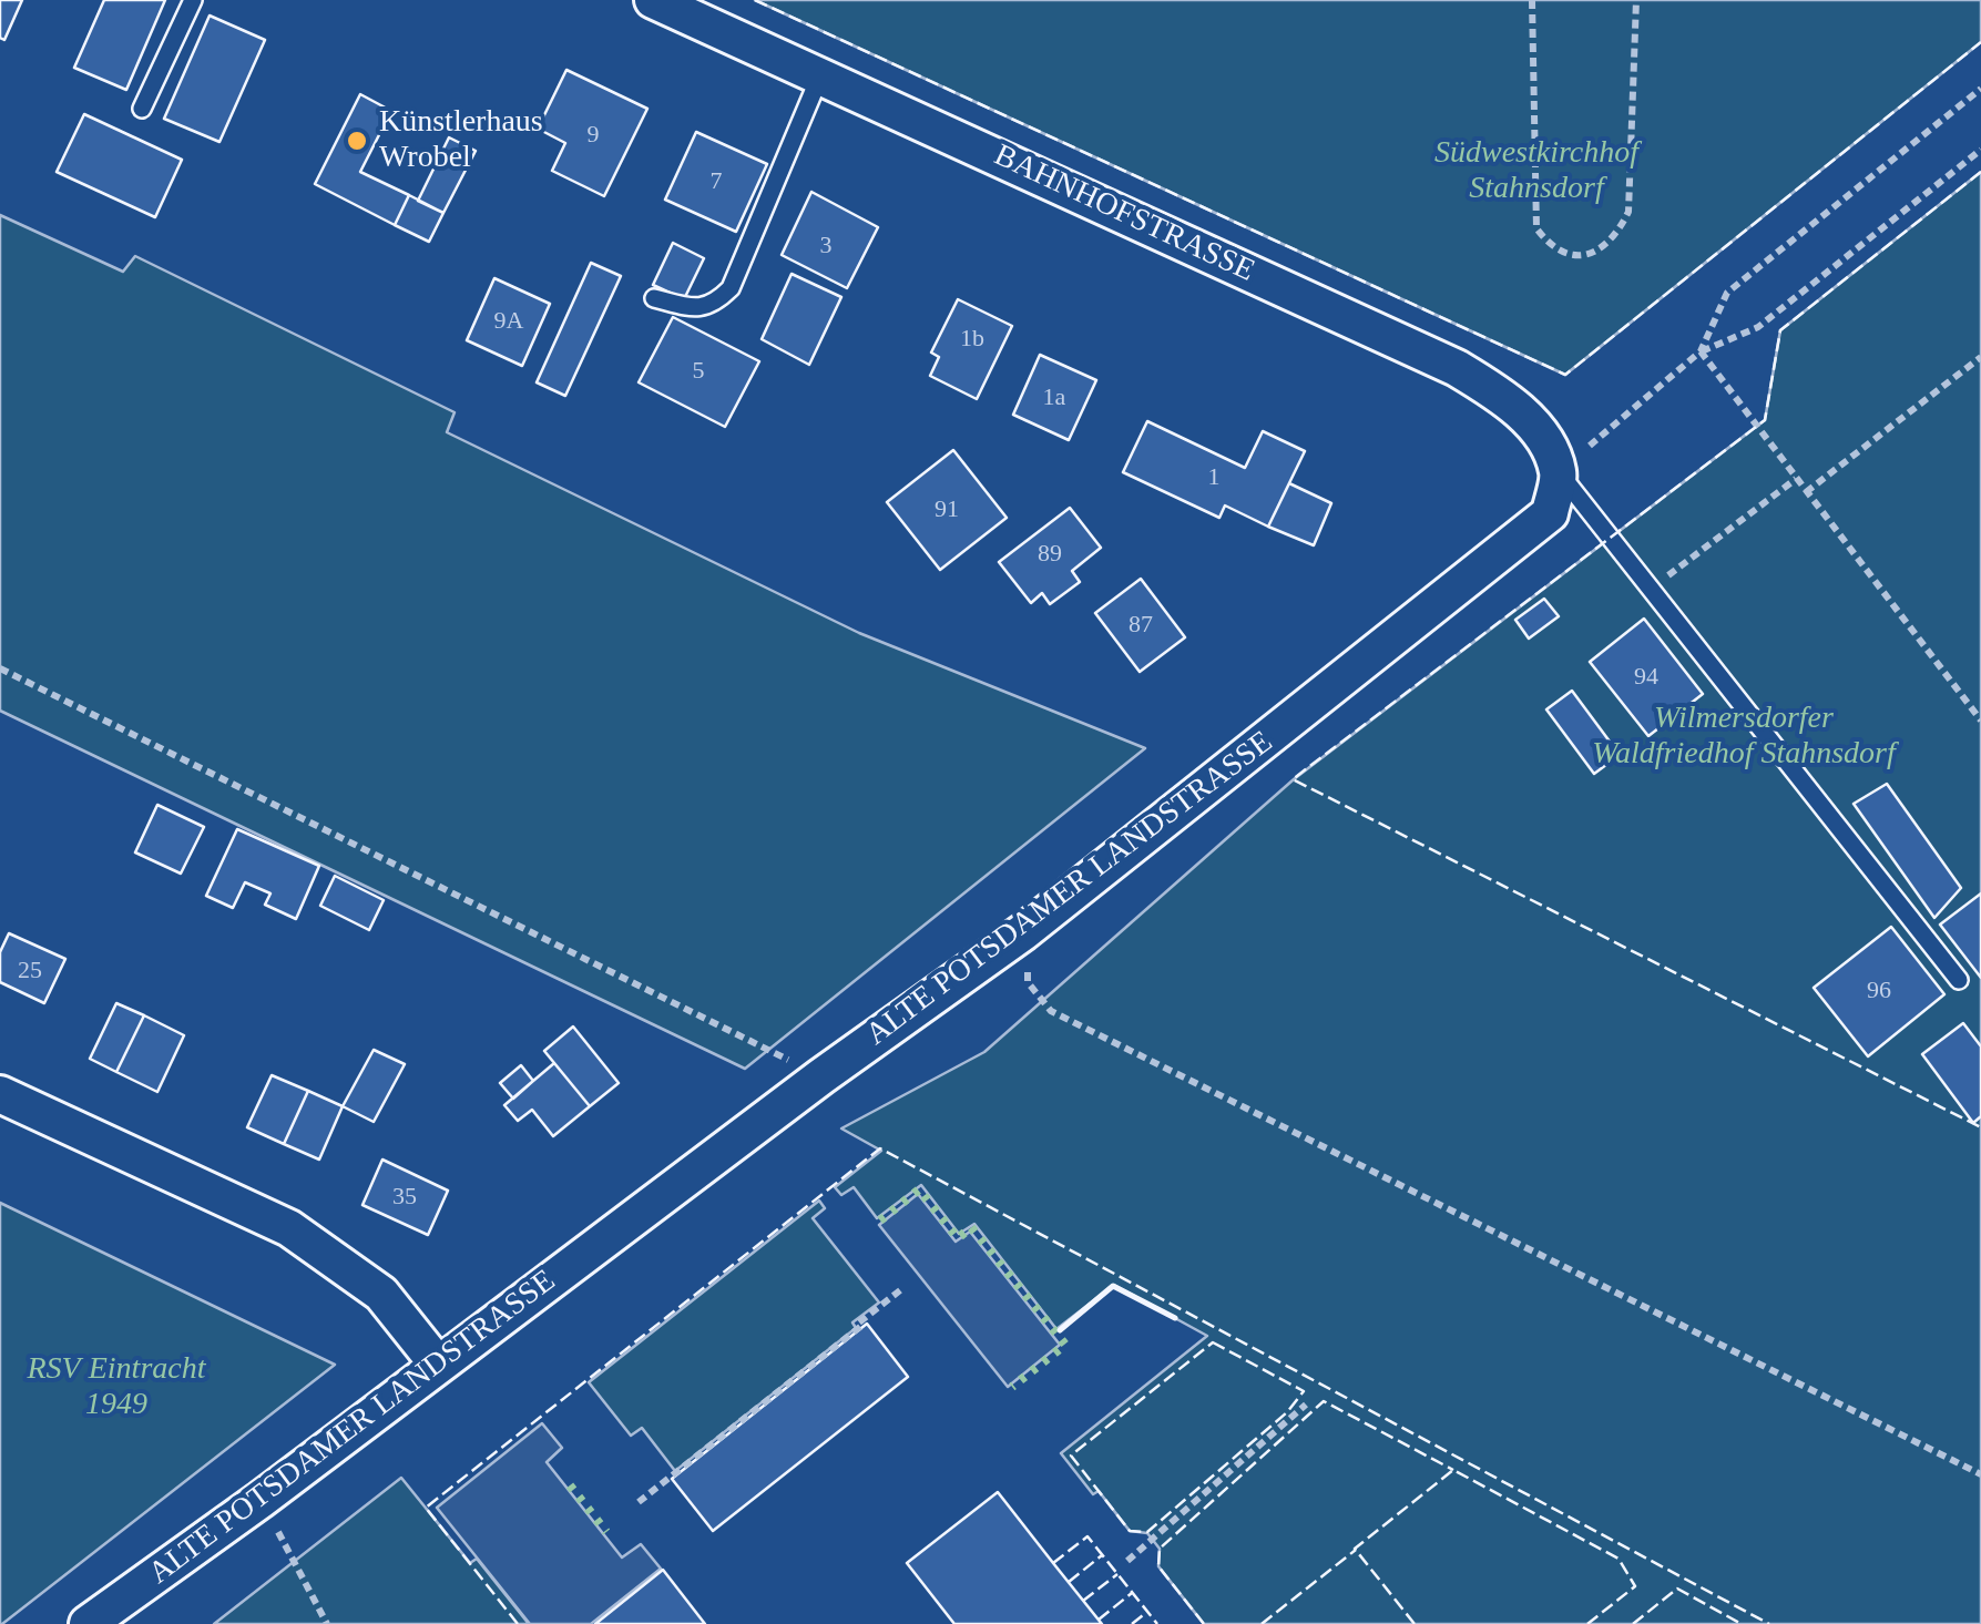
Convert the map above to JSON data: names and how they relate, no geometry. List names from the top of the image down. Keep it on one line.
{"streets":{"street":["BAHNHOFSTRASSE","ALTE POTSDAMER LANDSTRASSE"]},"crossings":[["BAHNHOFSTRASSE","ALTE POTSDAMER LANDSTRASSE"]],"parks":["Südwestkirchhof Stahnsdorf","Wilmersdorfer Waldfriedhof Stahnsdorf","RSV Eintracht 1949"],"places":["Künstlerhaus Wrobel"],"house_numbers":["9","7","3","9A","1b","5","1a","1","91","89","87","94","25","96","35"]}
